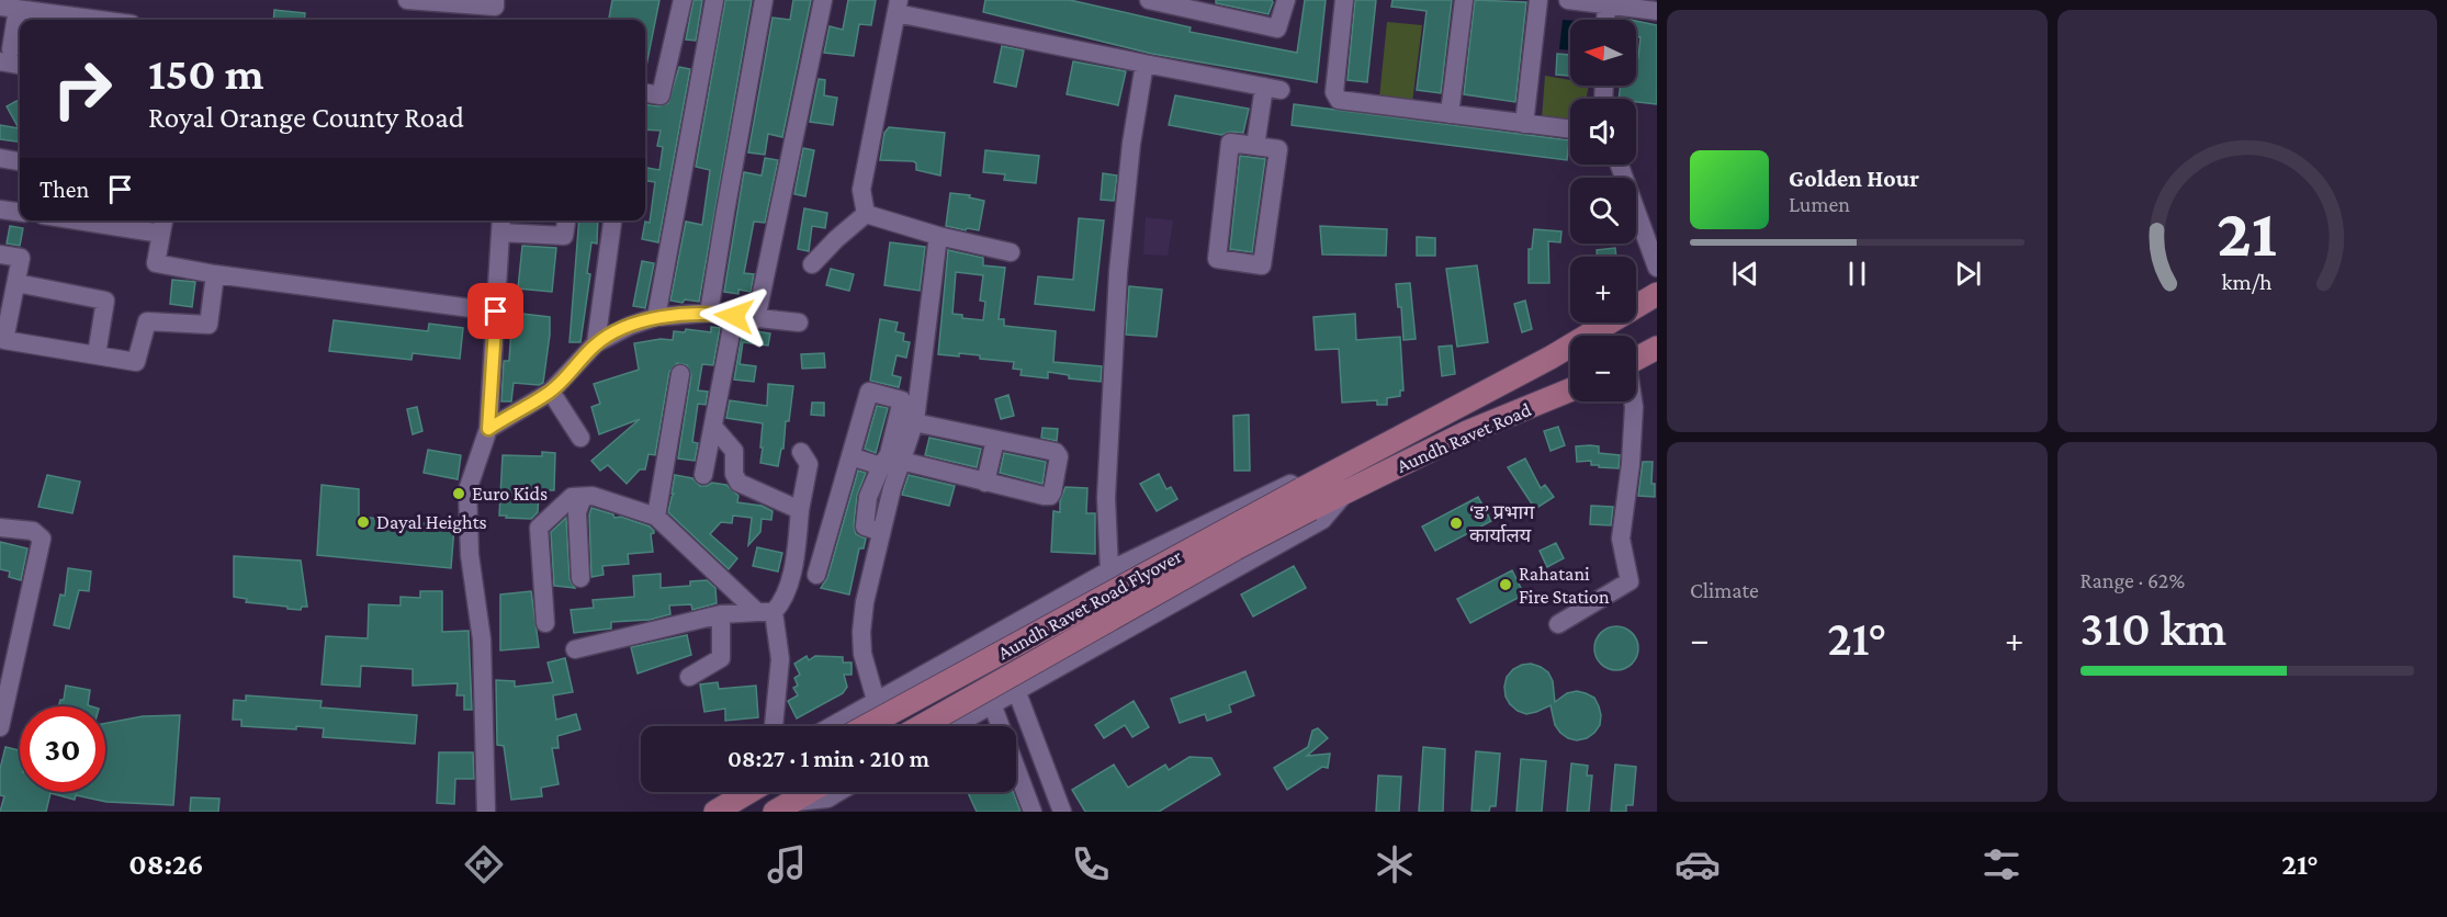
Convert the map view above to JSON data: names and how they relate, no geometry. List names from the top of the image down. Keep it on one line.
{"streets":{"main road":["Aundh Ravet Road","Aundh Ravet Road Flyover"]},"crossings":[["Aundh Ravet Road","Aundh Ravet Road Flyover"]],"places":["Euro Kids","Dayal Heights","‘ड’ प्रभाग कार्यालय","Rahatani Fire Station"],"north":"left","page":{"map_buttons":["+","−"],"turn":["150 m","Royal Orange County Road"],"song":["Golden Hour","Lumen"],"then":"Then","tile":["Climate",["Range · 62%","310 km"]],"heat":["−","21°","+"],"limit":"30","trip":"08:27 · 1 min · 210 m","tabs":["08:26","21°"],"gauge":["21","km/h"]}}
